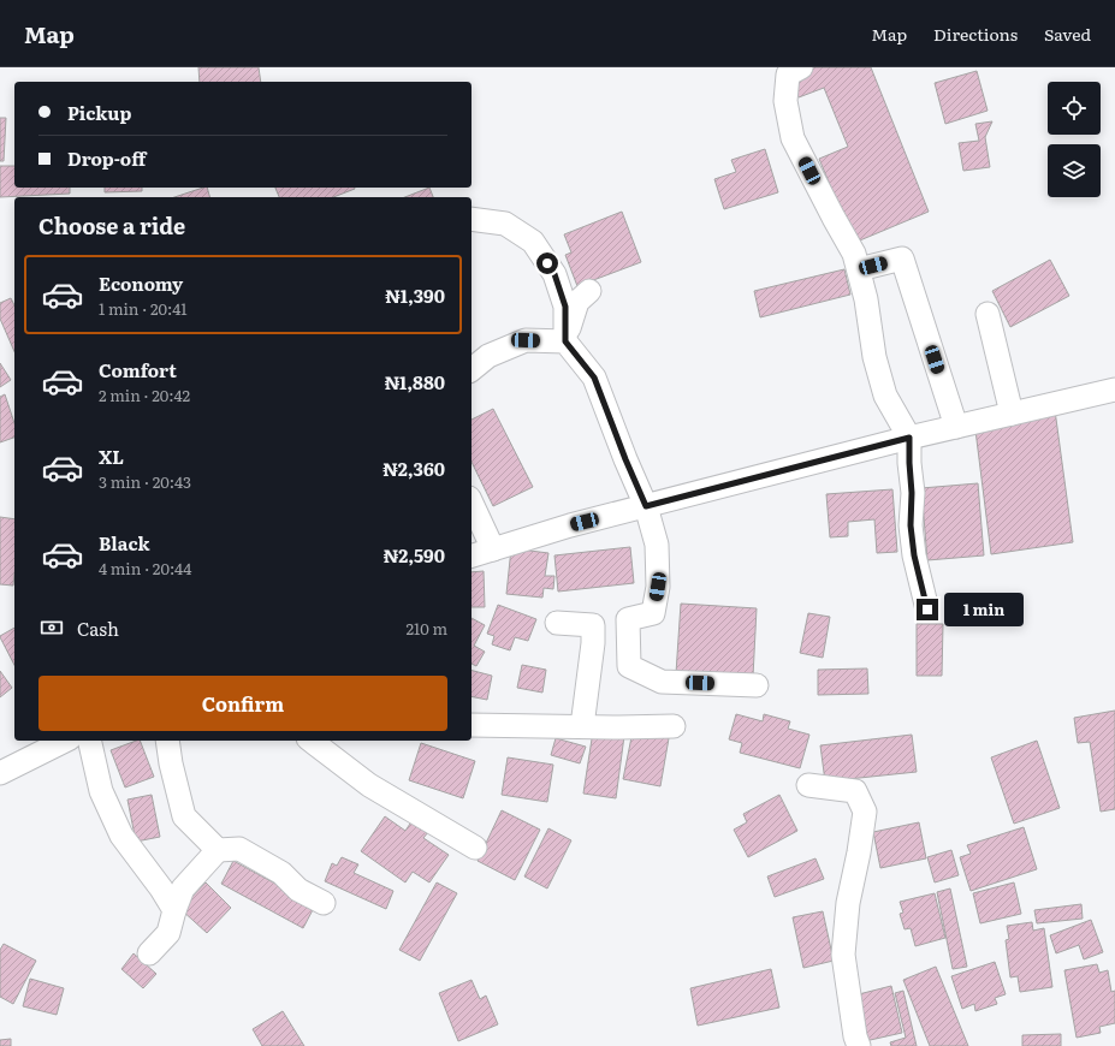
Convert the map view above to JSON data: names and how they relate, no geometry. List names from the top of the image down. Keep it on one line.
{"page":{"header":"Map","nav":["Map","Directions","Saved"],"banner":["Pickup","Drop-off"],"heading":"Choose a ride","list":[{"name":"Economy","note":"1 min · 20:41","value":"₦1,390"},{"name":"Comfort","note":"2 min · 20:42","value":"₦1,880"},{"name":"XL","note":"3 min · 20:43","value":"₦2,360"},{"name":"Black","note":"4 min · 20:44","value":"₦2,590"}],"bubble":"1 min","pay":["Cash","210 m"],"buttons":"Confirm"}}
